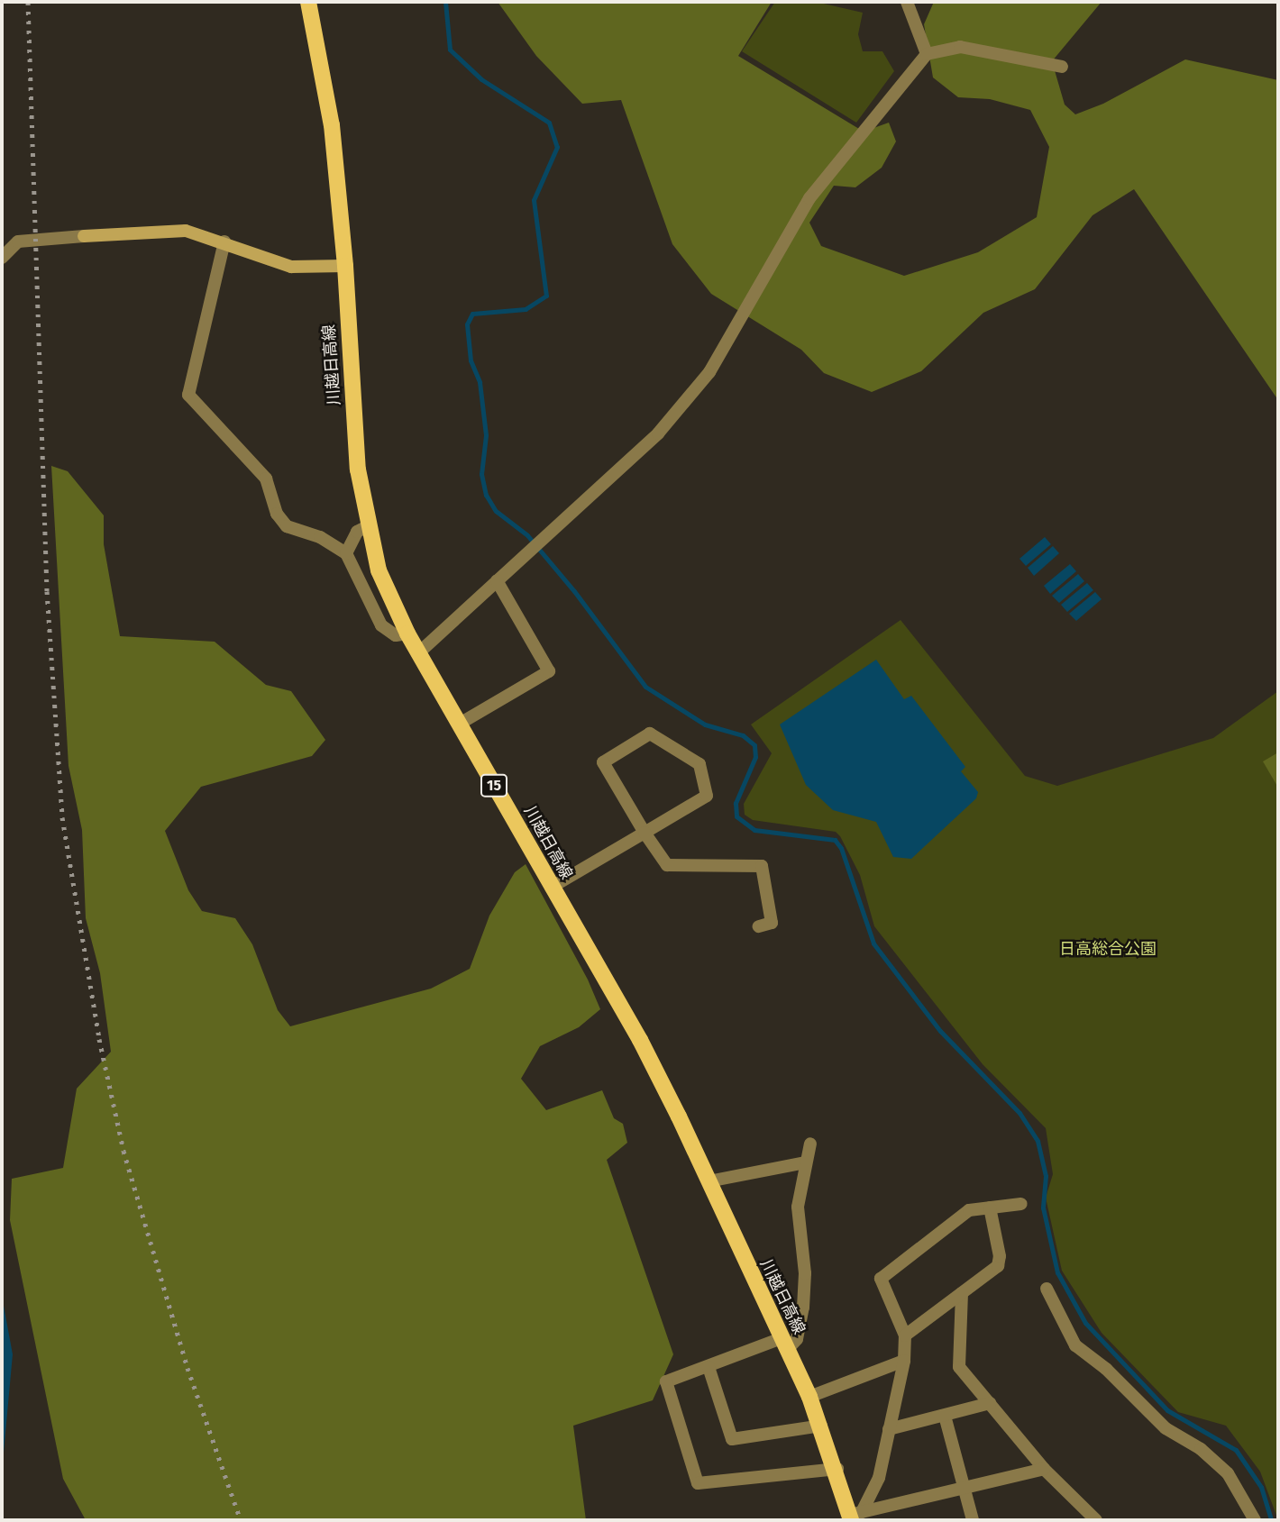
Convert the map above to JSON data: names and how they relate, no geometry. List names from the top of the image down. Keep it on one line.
{"streets":{"main road":["川越日高線","15"]},"parks":["日高総合公園"]}
